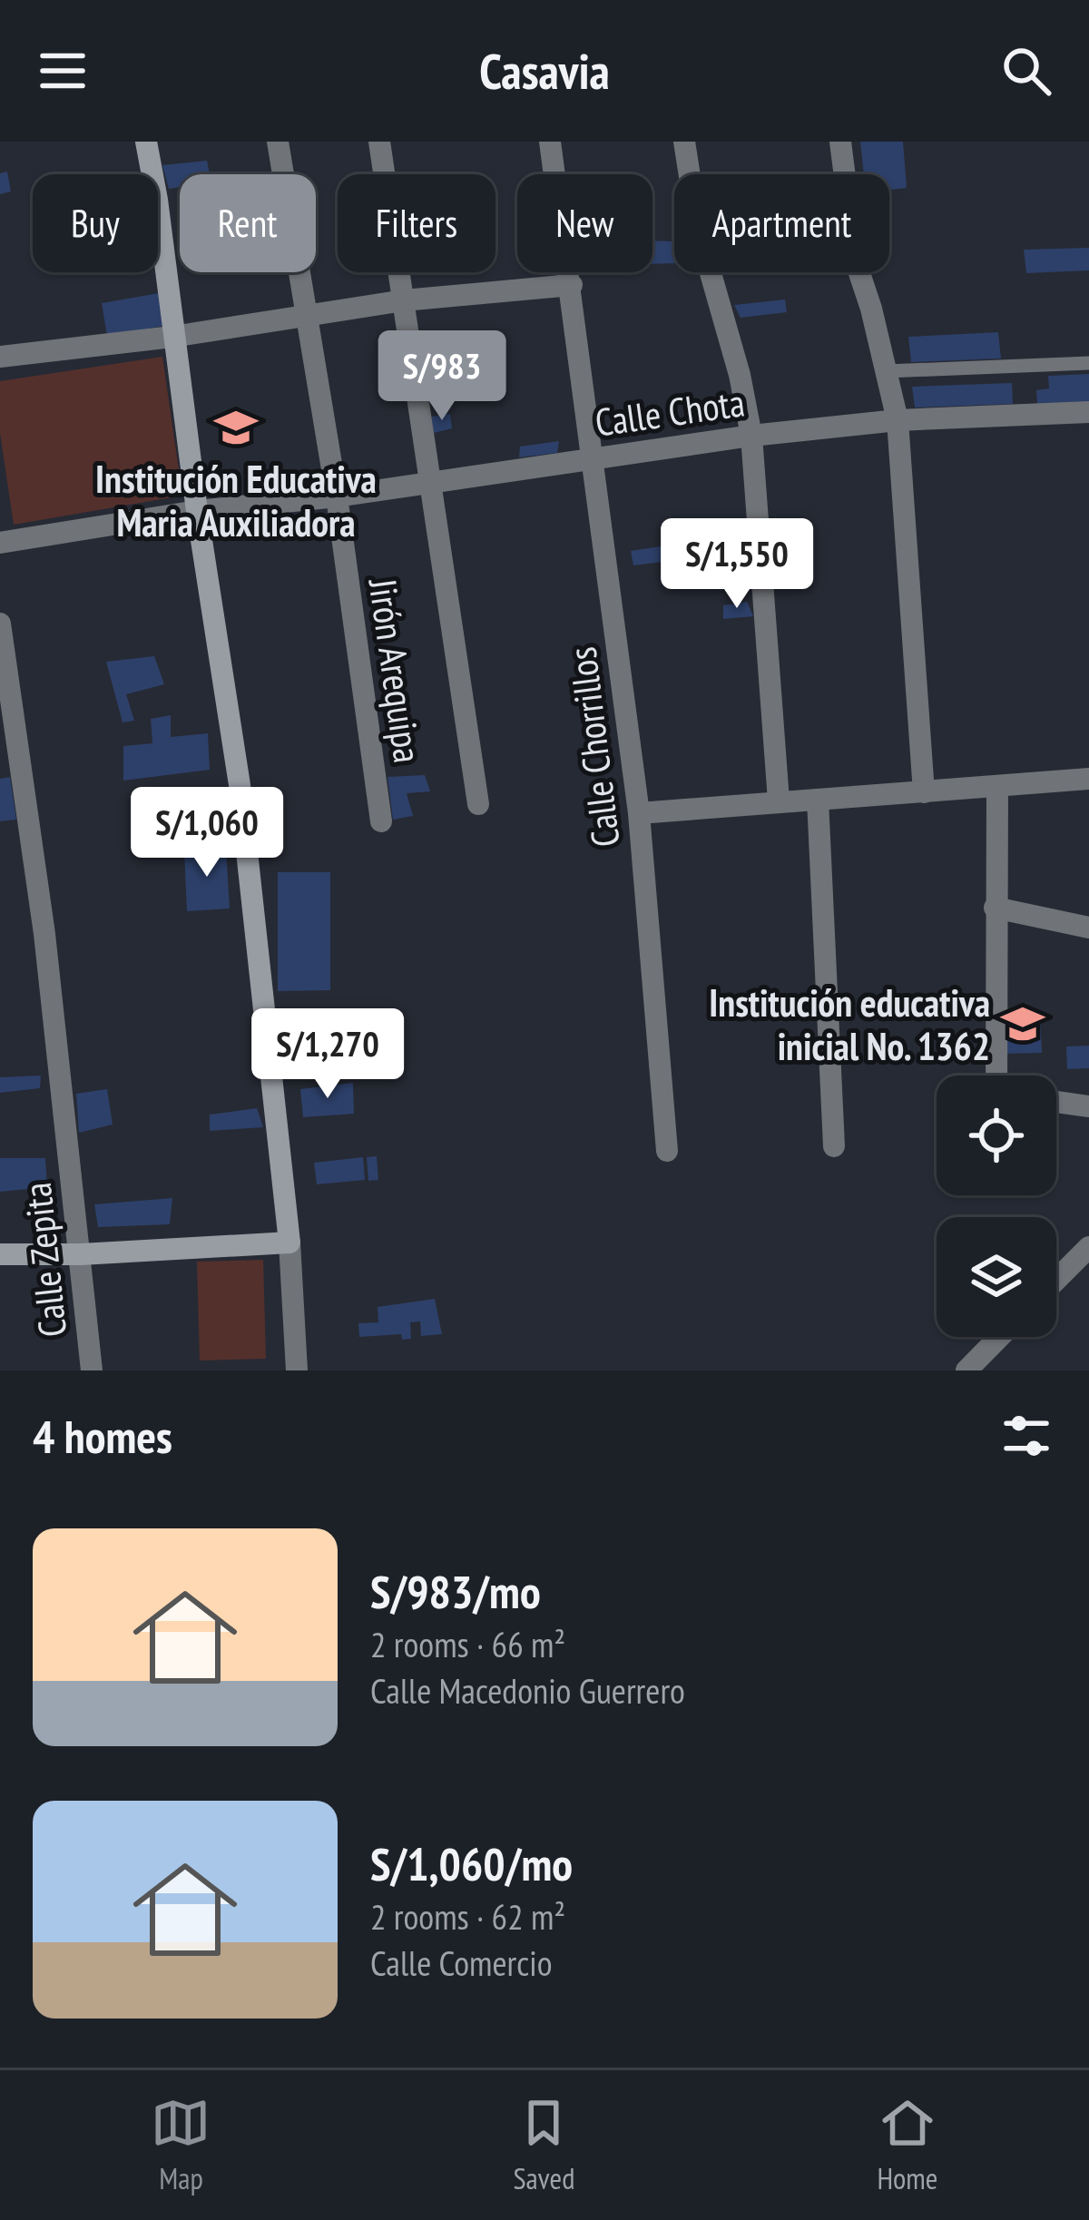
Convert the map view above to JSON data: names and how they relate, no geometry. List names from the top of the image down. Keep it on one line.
{"streets":{"street":["Calle Chota","Jirón Arequipa","Calle Chorrillos","Calle Zepita"]},"crossings":[["Calle Chota","Jirón Arequipa"],["Calle Chota","Calle Chorrillos"]],"places":{"school or university":["Institución Educativa Maria Auxiliadora","Institución educativa inicial No. 1362"]},"page":{"header":"Casavia","chip":["Buy","Rent","Filters","New","Apartment"],"price":["S/983","S/1,550","S/1,060","S/1,270"],"heading":"4 homes","list":[{"name":"S/983/mo","note":"2 rooms · 66 m² · Calle Macedonio Guerrero"},{"name":"S/1,060/mo","note":"2 rooms · 62 m² · Calle Comercio"}],"tabs":["Map","Saved","Home"]}}
